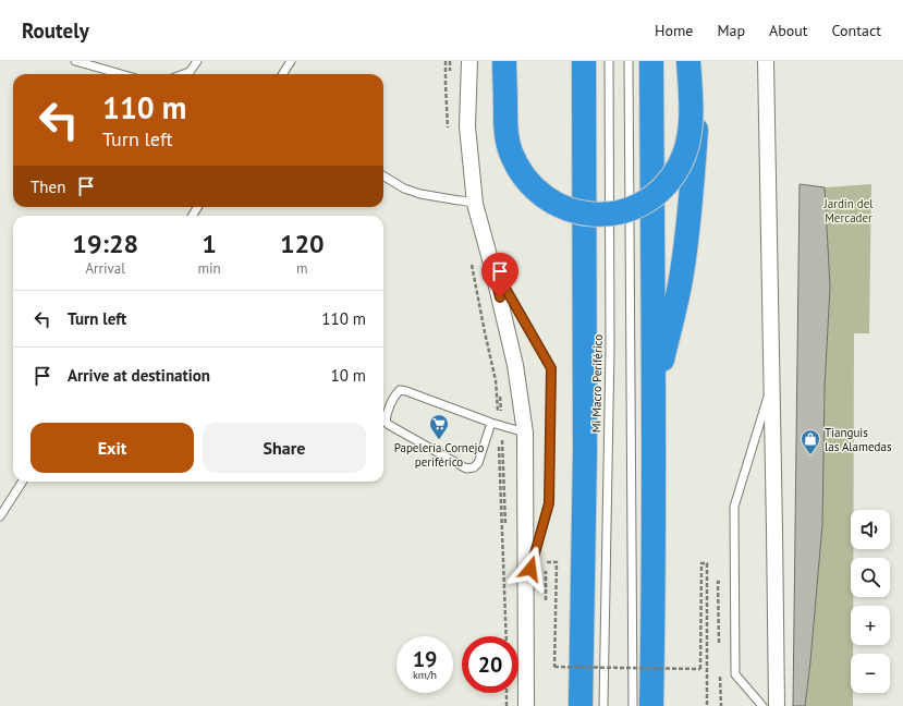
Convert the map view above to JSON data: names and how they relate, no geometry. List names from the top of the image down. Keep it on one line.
{"streets":{"lane":["Mi Macro Periférico"]},"parks":["Jardin del Mercader"],"places":{"supermarket":["Papelería Cornejo periférico"],"shop":["Tianguis las Alamedas"]},"page":{"header":"Routely","nav":["Home","Map","About","Contact"],"turn":["110 m","Turn left"],"then":"Then","eta":["19:28","Arrival","1","min","120","m"],"list":[{"name":"Turn left","value":"110 m"},{"name":"Arrive at destination","value":"10 m"}],"buttons":["Exit","Share"],"map_buttons":["+","−"],"speed":"19 km/h","limit":"20"}}
